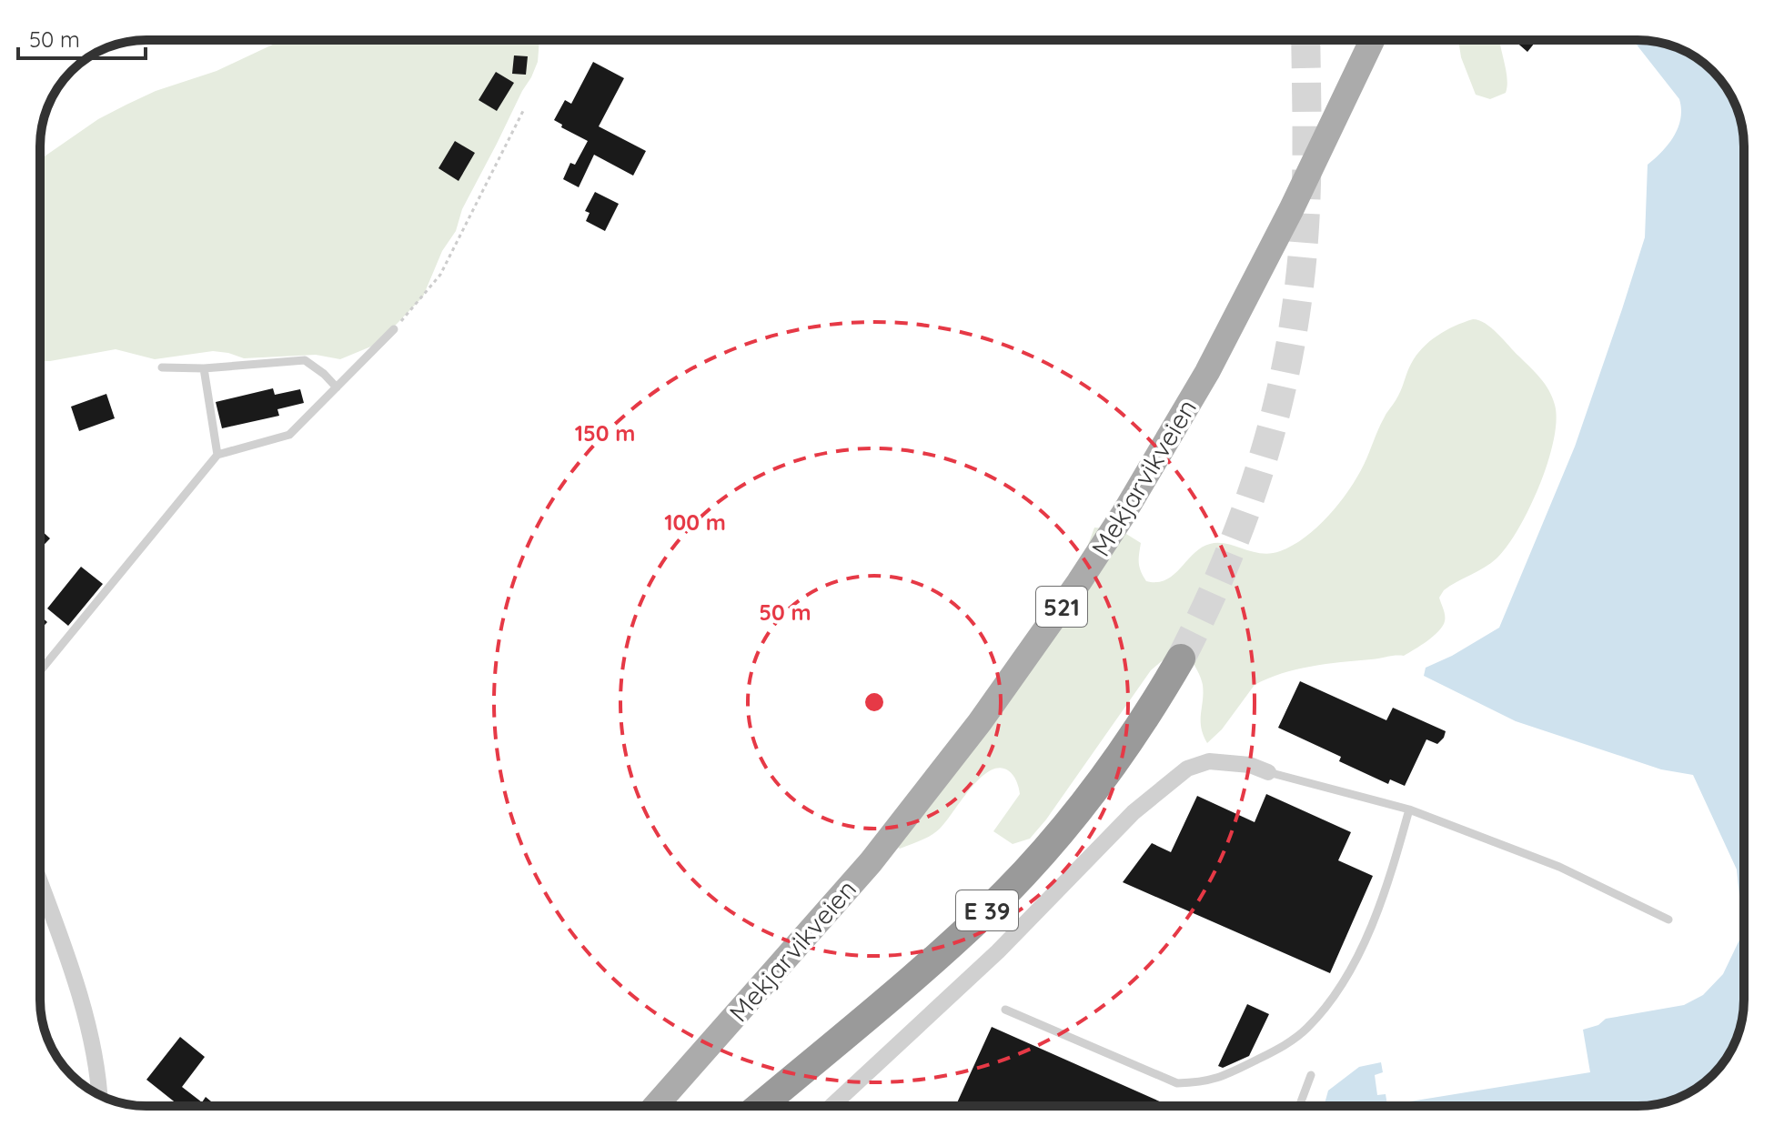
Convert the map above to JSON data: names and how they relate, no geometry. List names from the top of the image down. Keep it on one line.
{"streets":{"highway":["E 39"],"main road":["Mekjarvikveien","521"]},"scale_bar":"50 m","rings":["150 m","100 m","50 m"]}
